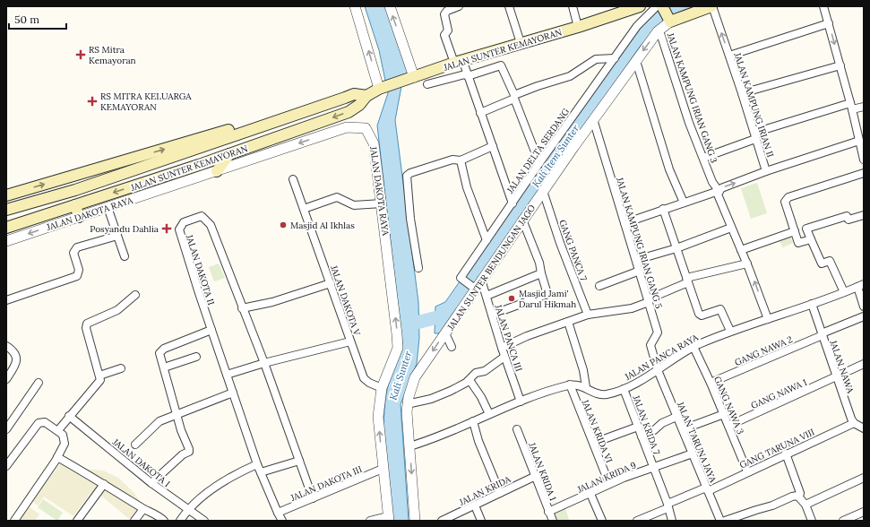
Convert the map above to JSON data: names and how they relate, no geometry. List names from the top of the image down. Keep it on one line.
{"streets":{"main road":["JALAN SUNTER KEMAYORAN"],"street":["JALAN KAMPUNG IRIAN GANG 3","JALAN KAMPUNG IRIAN II","JALAN DELTA SERDANG","JALAN DAKOTA RAYA","JALAN KAMPUNG IRIAN GANG 5","GANG PANCA 7","JALAN SUNTER BENDUNGAN JAGO","JALAN DAKOTA II","JALAN DAKOTA V","JALAN PANCA III","GANG NAWA 2","JALAN PANCA RAYA","JALAN NAWA","GANG NAWA 1","GANG NAWA 3","JALAN KRIDA 7","JALAN KRIDA VI","JALAN TARUNA JAYA","GANG TARUNA VIII","JALAN DAKOTA I","JALAN KRIDA 1","JALAN KRIDA 9","JALAN DAKOTA III","JALAN KRIDA"]},"crossings":[["JALAN KAMPUNG IRIAN GANG 3","JALAN KAMPUNG IRIAN II"],["JALAN KAMPUNG IRIAN GANG 3","JALAN SUNTER BENDUNGAN JAGO"],["JALAN KAMPUNG IRIAN II","JALAN KAMPUNG IRIAN GANG 5"],["JALAN DELTA SERDANG","JALAN SUNTER BENDUNGAN JAGO"],["JALAN DAKOTA RAYA","JALAN DAKOTA V"],["JALAN DAKOTA RAYA","JALAN DAKOTA III"],["JALAN KAMPUNG IRIAN GANG 5","JALAN SUNTER BENDUNGAN JAGO"],["JALAN KAMPUNG IRIAN GANG 5","JALAN PANCA RAYA"],["JALAN KAMPUNG IRIAN GANG 5","JALAN TARUNA JAYA"],["GANG PANCA 7","JALAN SUNTER BENDUNGAN JAGO"],["JALAN SUNTER BENDUNGAN JAGO","JALAN PANCA III"],["JALAN SUNTER BENDUNGAN JAGO","JALAN PANCA RAYA"],["JALAN DAKOTA II","JALAN DAKOTA III"],["JALAN PANCA III","JALAN PANCA RAYA"],["GANG NAWA 2","JALAN NAWA"],["GANG NAWA 2","GANG NAWA 3"],["JALAN PANCA RAYA","JALAN NAWA"],["JALAN PANCA RAYA","GANG NAWA 3"],["JALAN PANCA RAYA","JALAN KRIDA 7"],["JALAN PANCA RAYA","JALAN KRIDA VI"],["JALAN PANCA RAYA","JALAN TARUNA JAYA"],["JALAN NAWA","GANG NAWA 1"],["JALAN NAWA","GANG TARUNA VIII"],["GANG NAWA 1","GANG NAWA 3"],["GANG NAWA 3","GANG TARUNA VIII"],["JALAN KRIDA 7","GANG TARUNA VIII"],["JALAN KRIDA 7","JALAN KRIDA 9"],["JALAN KRIDA VI","JALAN KRIDA 9"],["JALAN TARUNA JAYA","GANG TARUNA VIII"],["JALAN TARUNA JAYA","JALAN KRIDA 9"],["JALAN KRIDA 1","JALAN KRIDA 9"],["JALAN KRIDA 1","JALAN KRIDA"]],"water":["Kali Item Sunter","Kali Sunter"],"places":{"health":["RS Mitra Kemayoran","RS MITRA KELUARGA KEMAYORAN","Posyandu Dahlia"],"other":["Masjid Al Ikhlas","Masjid Jami' Darul Hikmah"]},"scale_bar":"50 m"}
